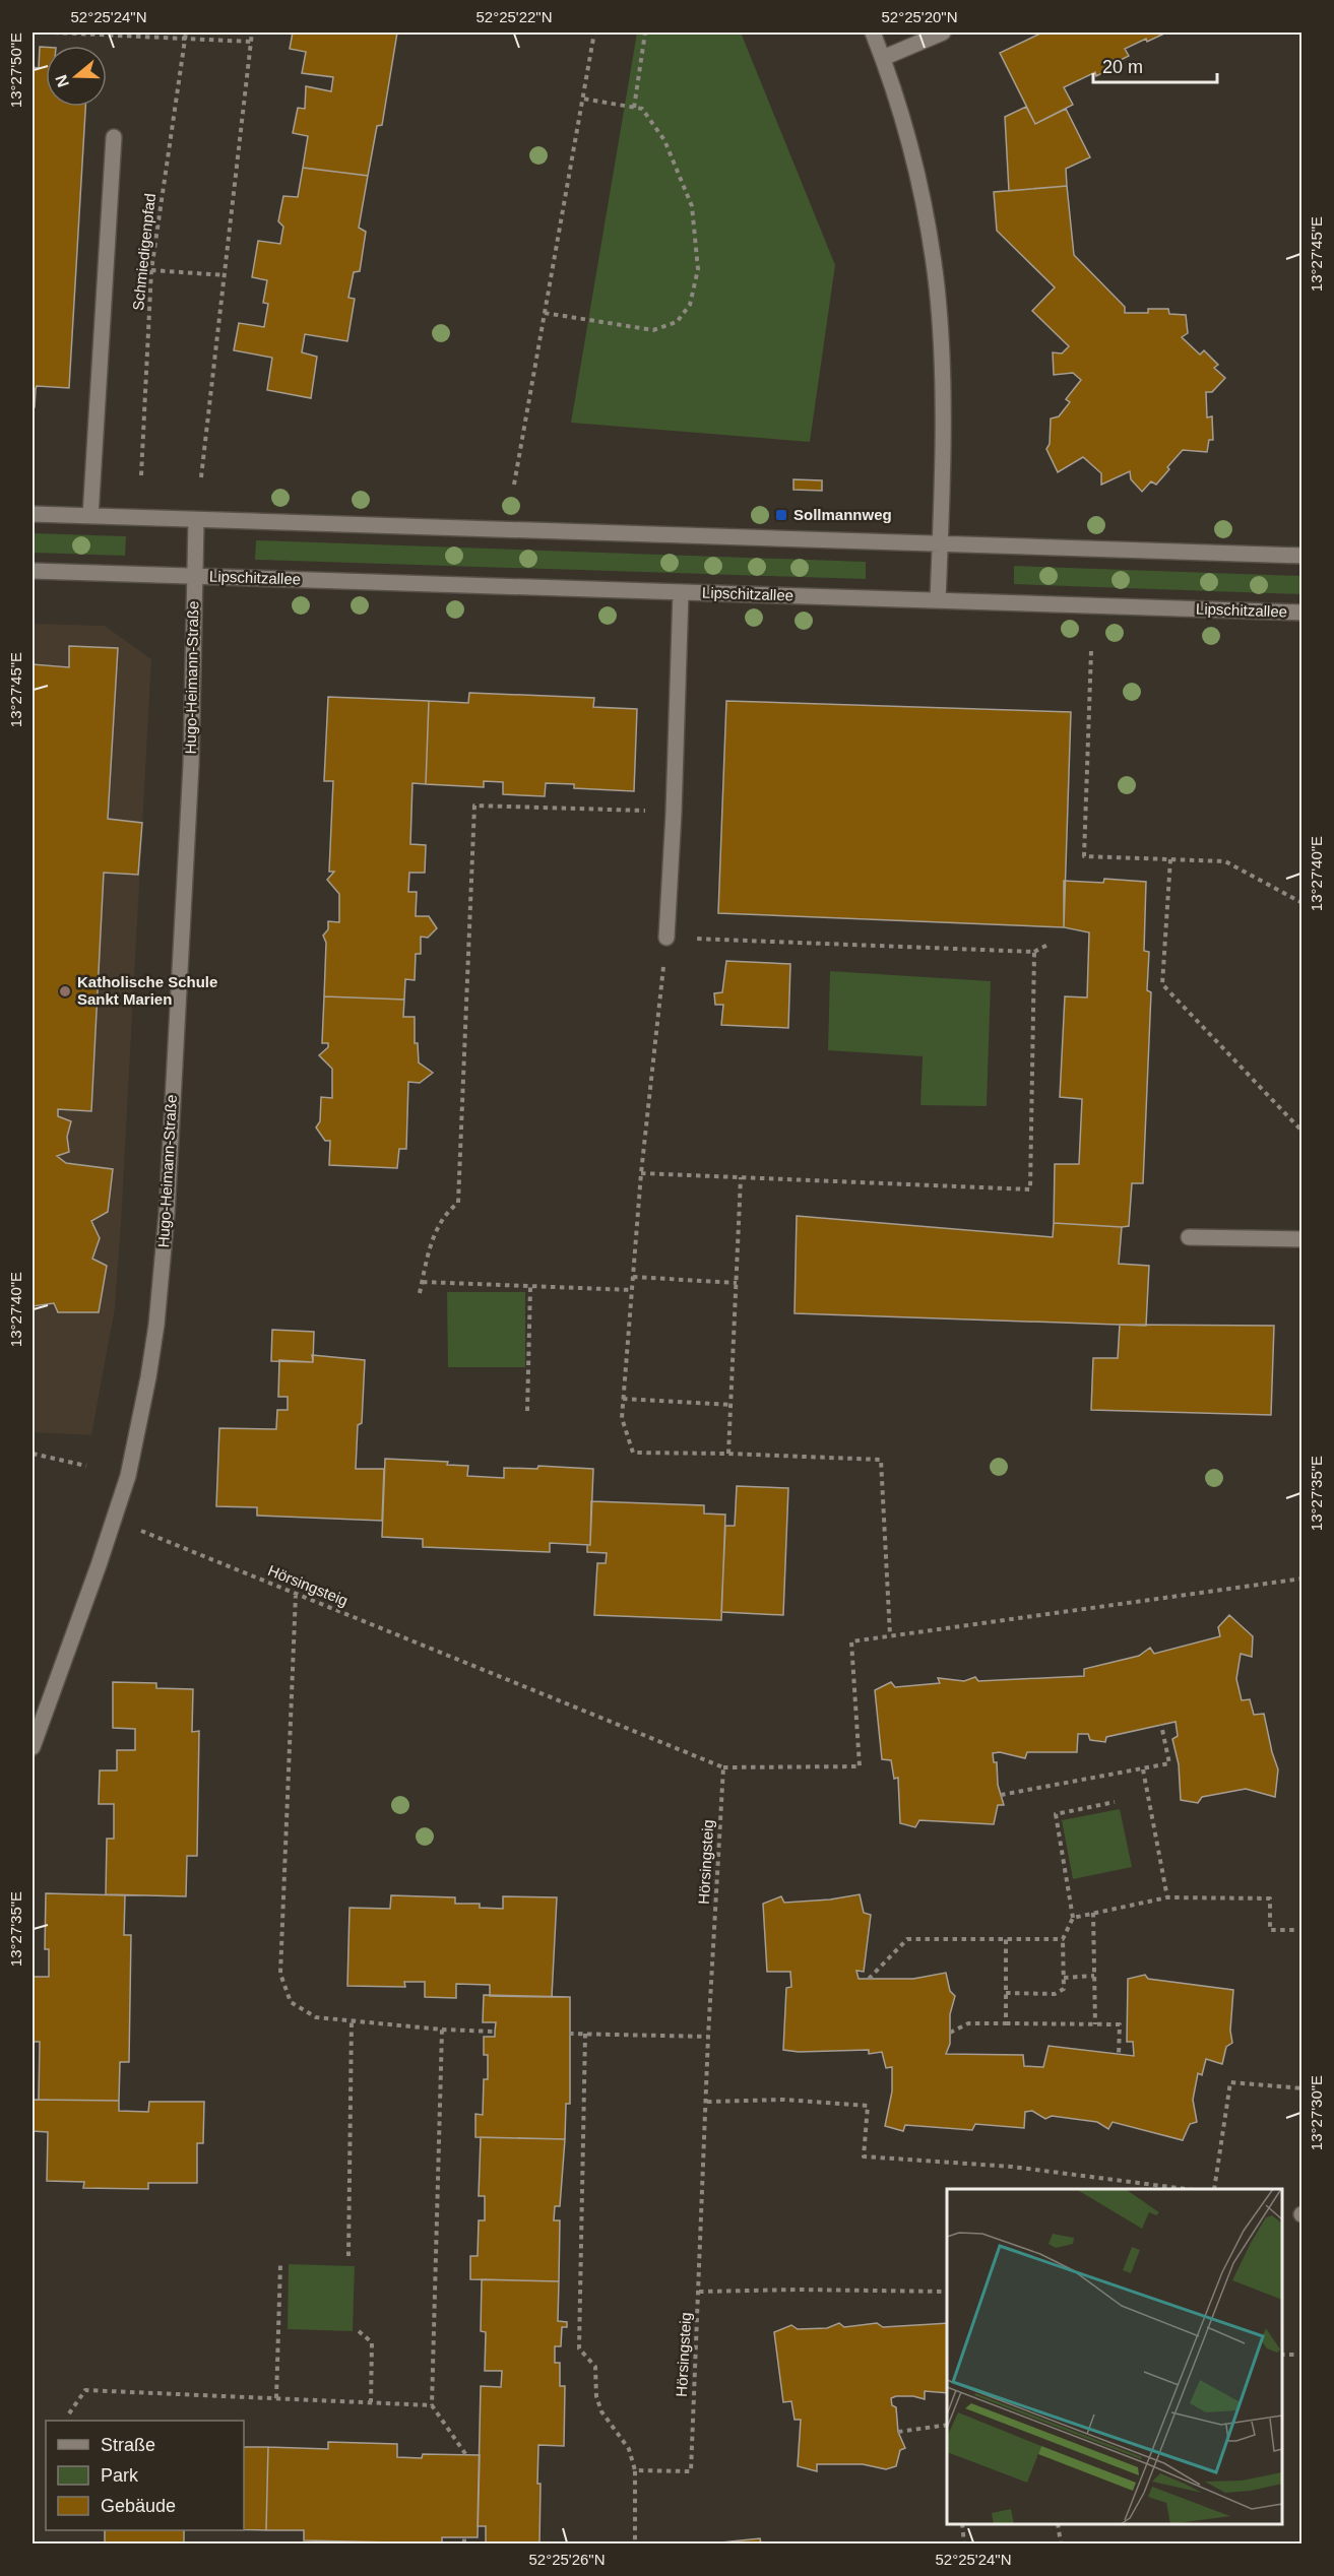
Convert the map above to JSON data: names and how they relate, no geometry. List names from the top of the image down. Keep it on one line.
{"streets":{"street":["Lipschitzallee","Hugo-Heimann-Straße"],"path":["Schmiedigenpfad","Hörsingsteig"]},"crossings":[["Lipschitzallee","Hugo-Heimann-Straße"]],"places":{"transit":["Sollmannweg"],"other":["Katholische Schule Sankt Marien"]},"legend":["Straße","Park","Gebäude"],"scale_bar":"20 m","north":"left","coordinates":["52°25'24\"N","52°25'22\"N","52°25'20\"N","13°27'50\"E","13°27'45\"E","13°27'40\"E","13°27'35\"E","13°27'30\"E","52°25'26\"N"]}
